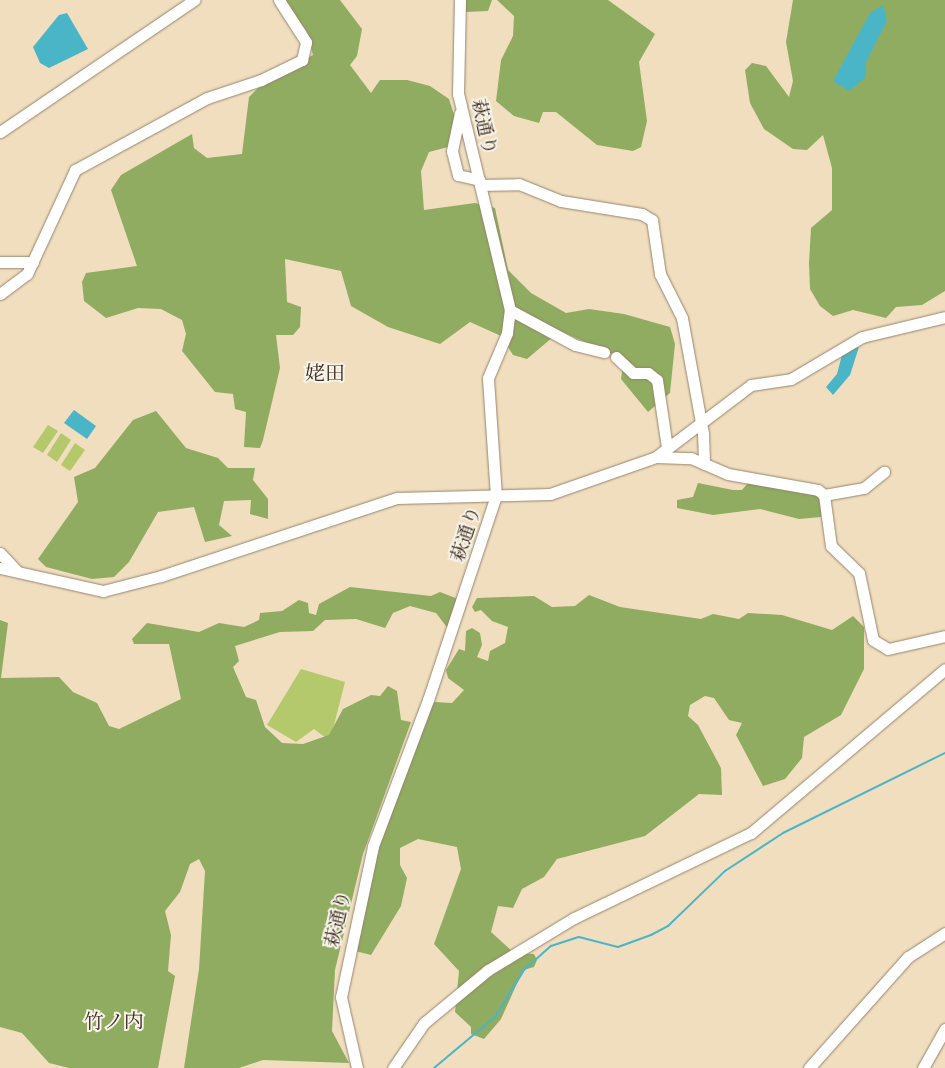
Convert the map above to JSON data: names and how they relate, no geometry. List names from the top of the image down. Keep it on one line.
{"streets":{"street":["萩通り"]},"districts":["姥田","竹ノ内"]}
